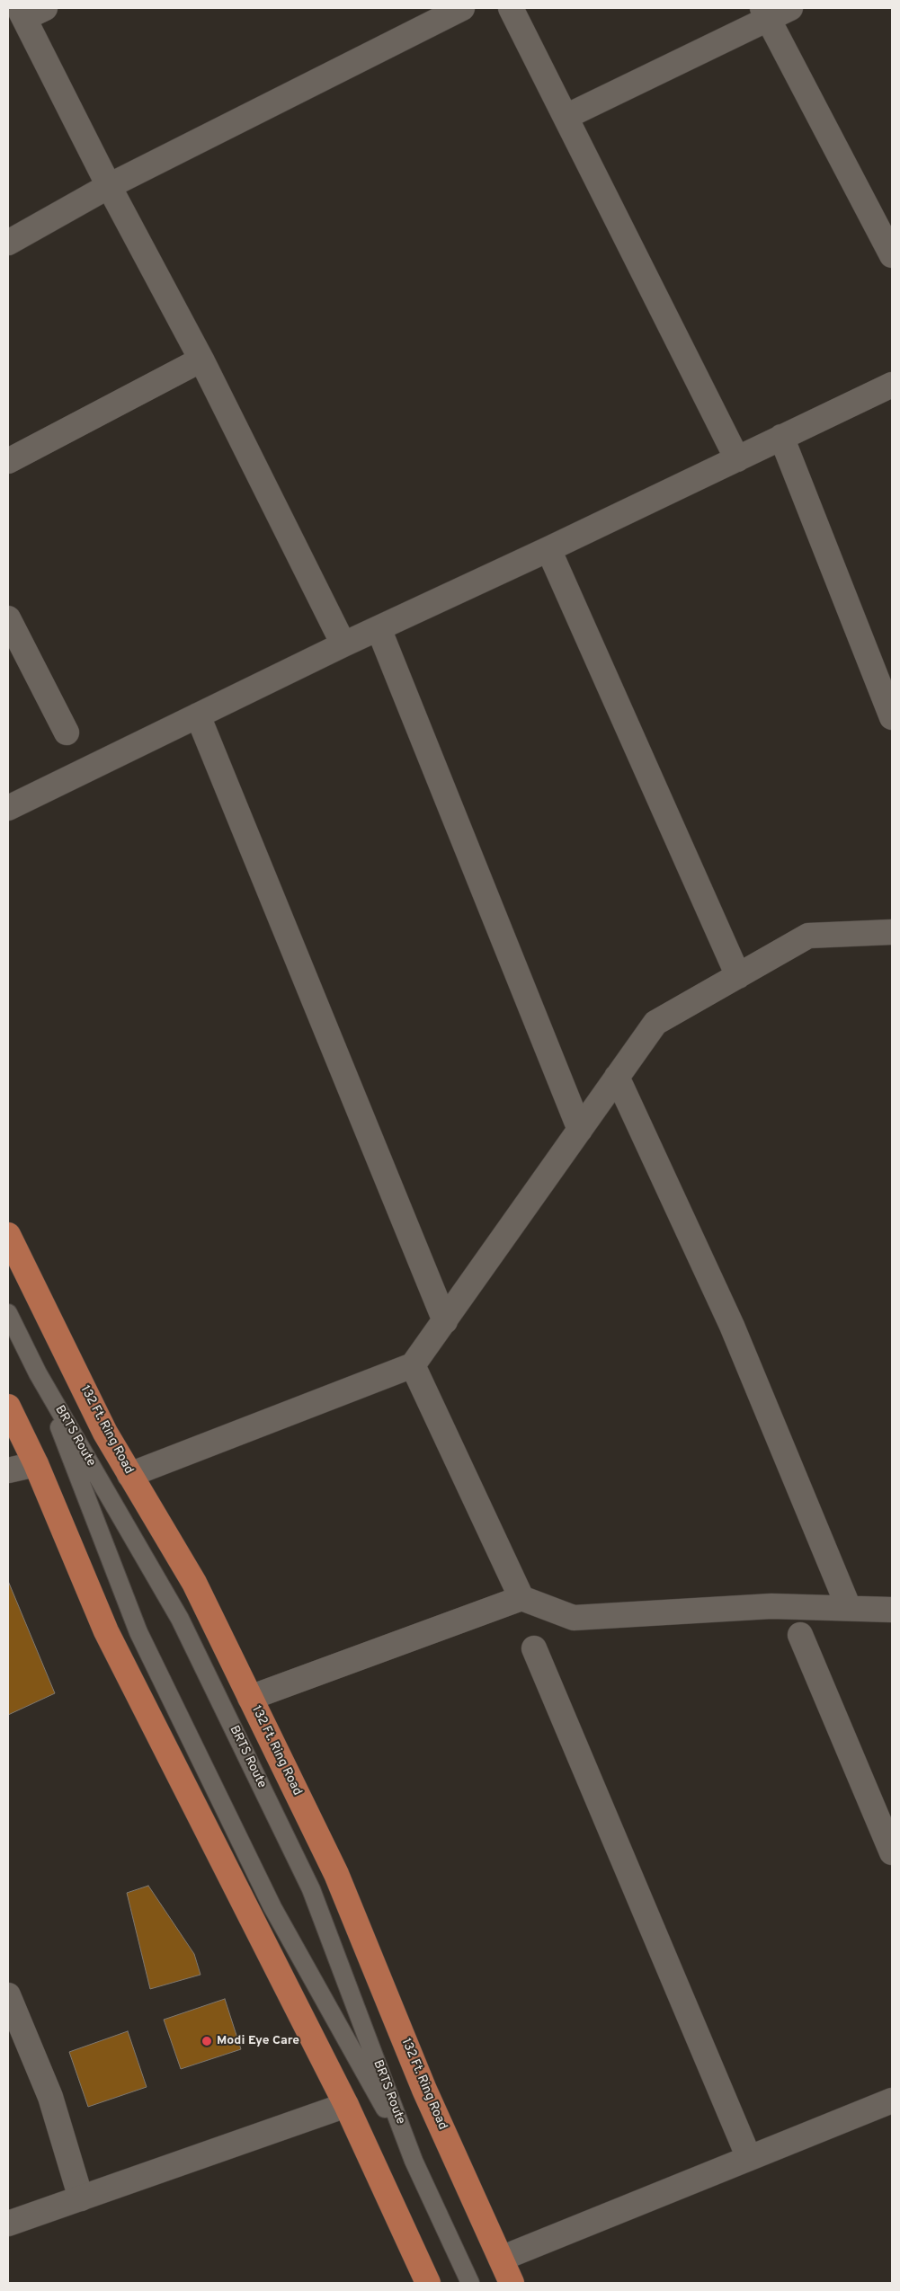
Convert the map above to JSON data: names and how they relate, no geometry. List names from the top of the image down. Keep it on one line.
{"streets":{"main road":["132 Ft. Ring Road"],"lane":["BRTS Route"]},"places":["Modi Eye Care"]}
